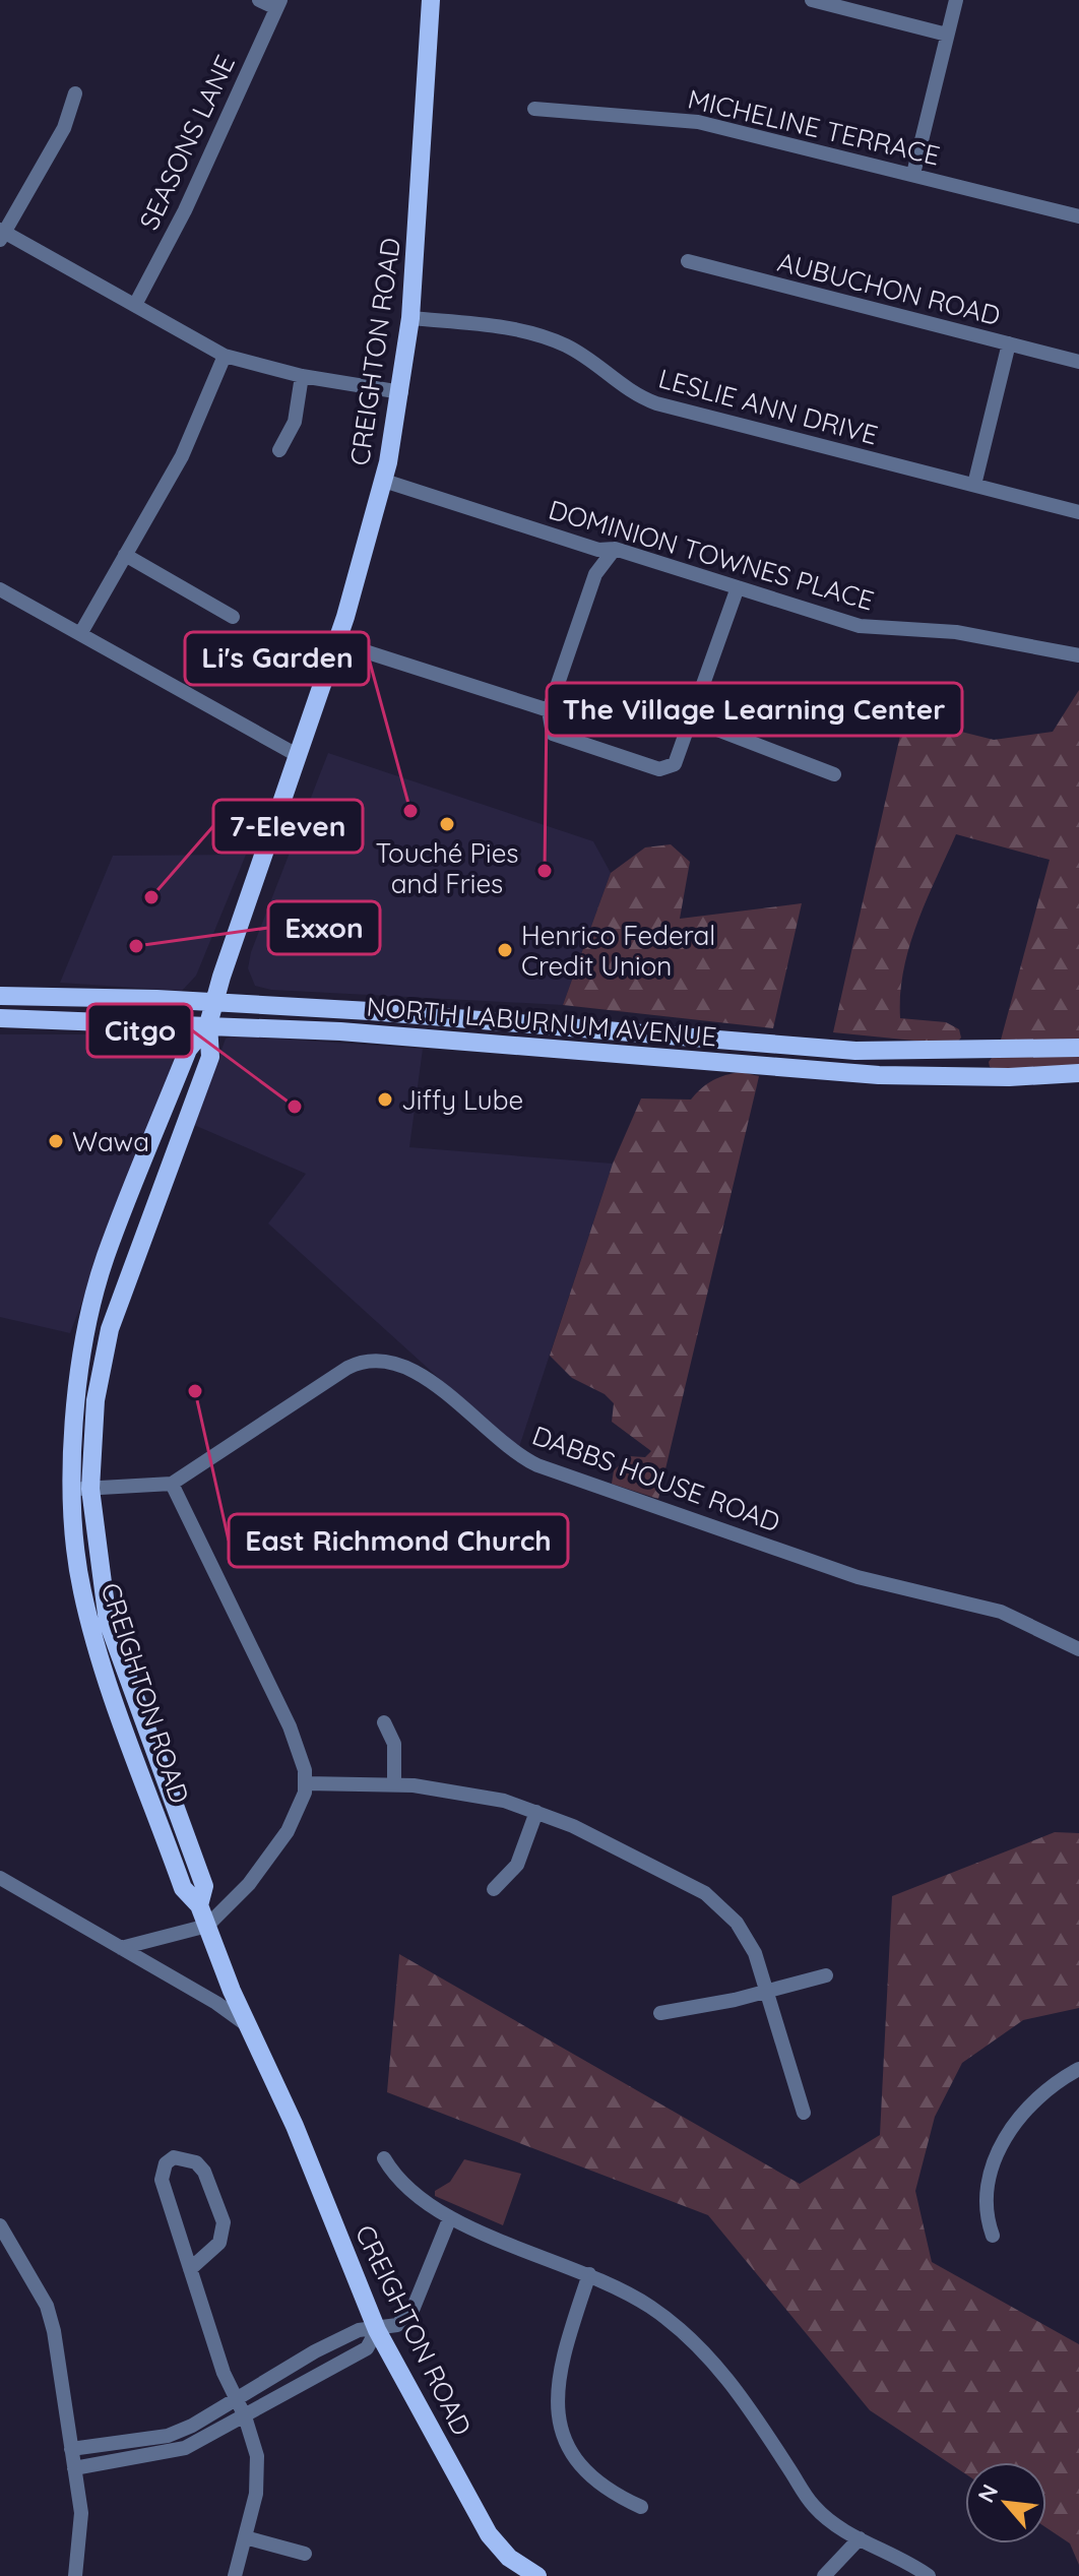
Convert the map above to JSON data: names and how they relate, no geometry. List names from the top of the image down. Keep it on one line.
{"streets":{"main road":["CREIGHTON ROAD","NORTH LABURNUM AVENUE"],"street":["MICHELINE TERRACE","SEASONS LANE","AUBUCHON ROAD","LESLIE ANN DRIVE","DOMINION TOWNES PLACE","DABBS HOUSE ROAD"]},"crossings":[["CREIGHTON ROAD","LESLIE ANN DRIVE"],["CREIGHTON ROAD","DOMINION TOWNES PLACE"],["CREIGHTON ROAD","NORTH LABURNUM AVENUE"],["CREIGHTON ROAD","DABBS HOUSE ROAD"]],"places":["Li's Garden","Touché Pies and Fries","The Village Learning Center","7-Eleven","Exxon","Henrico Federal Credit Union","Jiffy Lube","Citgo","Wawa","East Richmond Church"],"north":"top left"}
